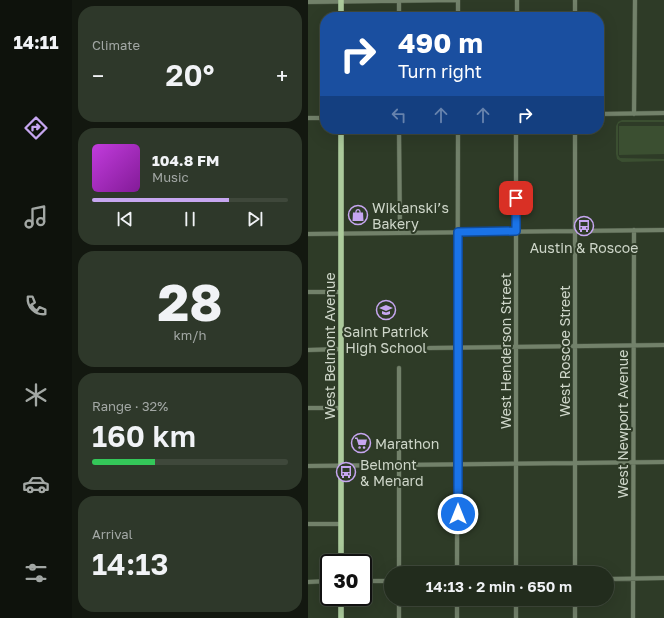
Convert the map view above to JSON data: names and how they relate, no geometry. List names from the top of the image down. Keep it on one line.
{"streets":{"main road":["West Belmont Avenue"],"street":["West Henderson Street","West Roscoe Street","West Newport Avenue"]},"places":{"shop":["Wiklanski’s Bakery"],"bus stop":["Austin & Roscoe","Belmont & Menard"],"school or university":["Saint Patrick High School"],"supermarket":["Marathon"]},"page":{"tabs":"14:11","tile":["Climate",["28","km/h"],["Range · 32%","160 km"],["Arrival","14:13"]],"turn":["490 m","Turn right"],"heat":["−","20°","+"],"song":["104.8 FM","Music"],"limit":"30","trip":"14:13 · 2 min · 650 m"}}
